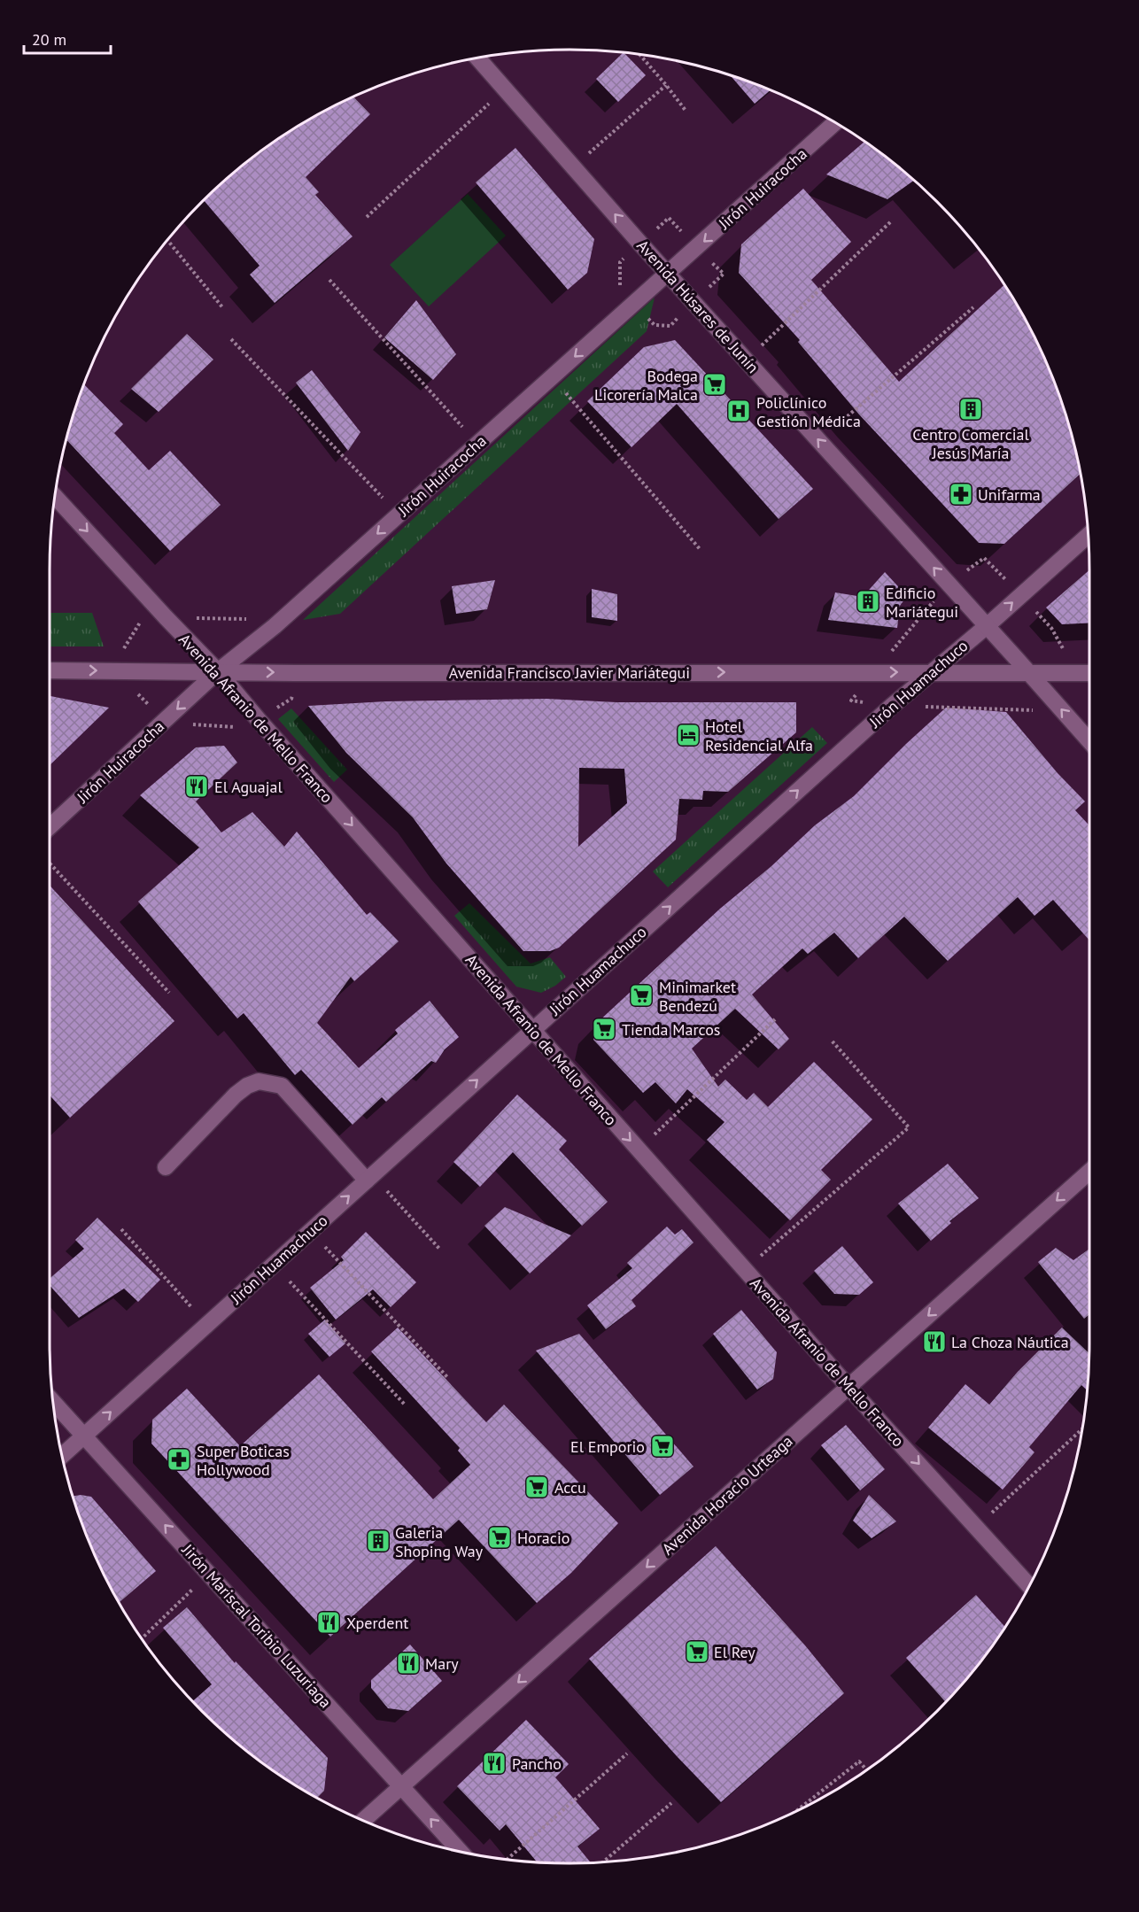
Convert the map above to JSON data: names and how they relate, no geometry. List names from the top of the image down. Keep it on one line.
{"streets":{"street":["Jirón Huiracocha","Avenida Húsares de Junín","Avenida Francisco Javier Mariátegui","Jirón Huamachuco","Avenida Afranio de Mello Franco","Avenida Horacio Urteaga","Jirón Mariscal Toribio Luzuriaga"]},"crossings":[["Jirón Huiracocha","Avenida Húsares de Junín"],["Jirón Huiracocha","Avenida Francisco Javier Mariátegui"],["Jirón Huiracocha","Avenida Afranio de Mello Franco"],["Avenida Húsares de Junín","Avenida Francisco Javier Mariátegui"],["Avenida Húsares de Junín","Jirón Huamachuco"],["Avenida Francisco Javier Mariátegui","Jirón Huamachuco"],["Avenida Francisco Javier Mariátegui","Avenida Afranio de Mello Franco"],["Jirón Huamachuco","Avenida Afranio de Mello Franco"],["Jirón Huamachuco","Jirón Mariscal Toribio Luzuriaga"],["Avenida Afranio de Mello Franco","Avenida Horacio Urteaga"],["Avenida Horacio Urteaga","Jirón Mariscal Toribio Luzuriaga"]],"one_way":["Jirón Huiracocha","Avenida Húsares de Junín","Avenida Francisco Javier Mariátegui","Jirón Huamachuco","Avenida Afranio de Mello Franco","Avenida Horacio Urteaga","Jirón Mariscal Toribio Luzuriaga"],"places":{"supermarket":["Bodega Licorería Malca","Minimarket Bendezú","Tienda Marcos","El Emporio","Accu","Horacio","El Rey"],"building":["Centro Comercial Jesús María","Edificio Mariátegui","Galeria Shoping Way"],"hospital":["Policlínico Gestión Médica"],"pharmacy":["Unifarma","Super Boticas Hollywood"],"hotel":["Hotel Residencial Alfa"],"restaurant":["El Aguajal","La Choza Náutica","Xperdent","Mary","Pancho"]},"scale_bar":"20 m"}
